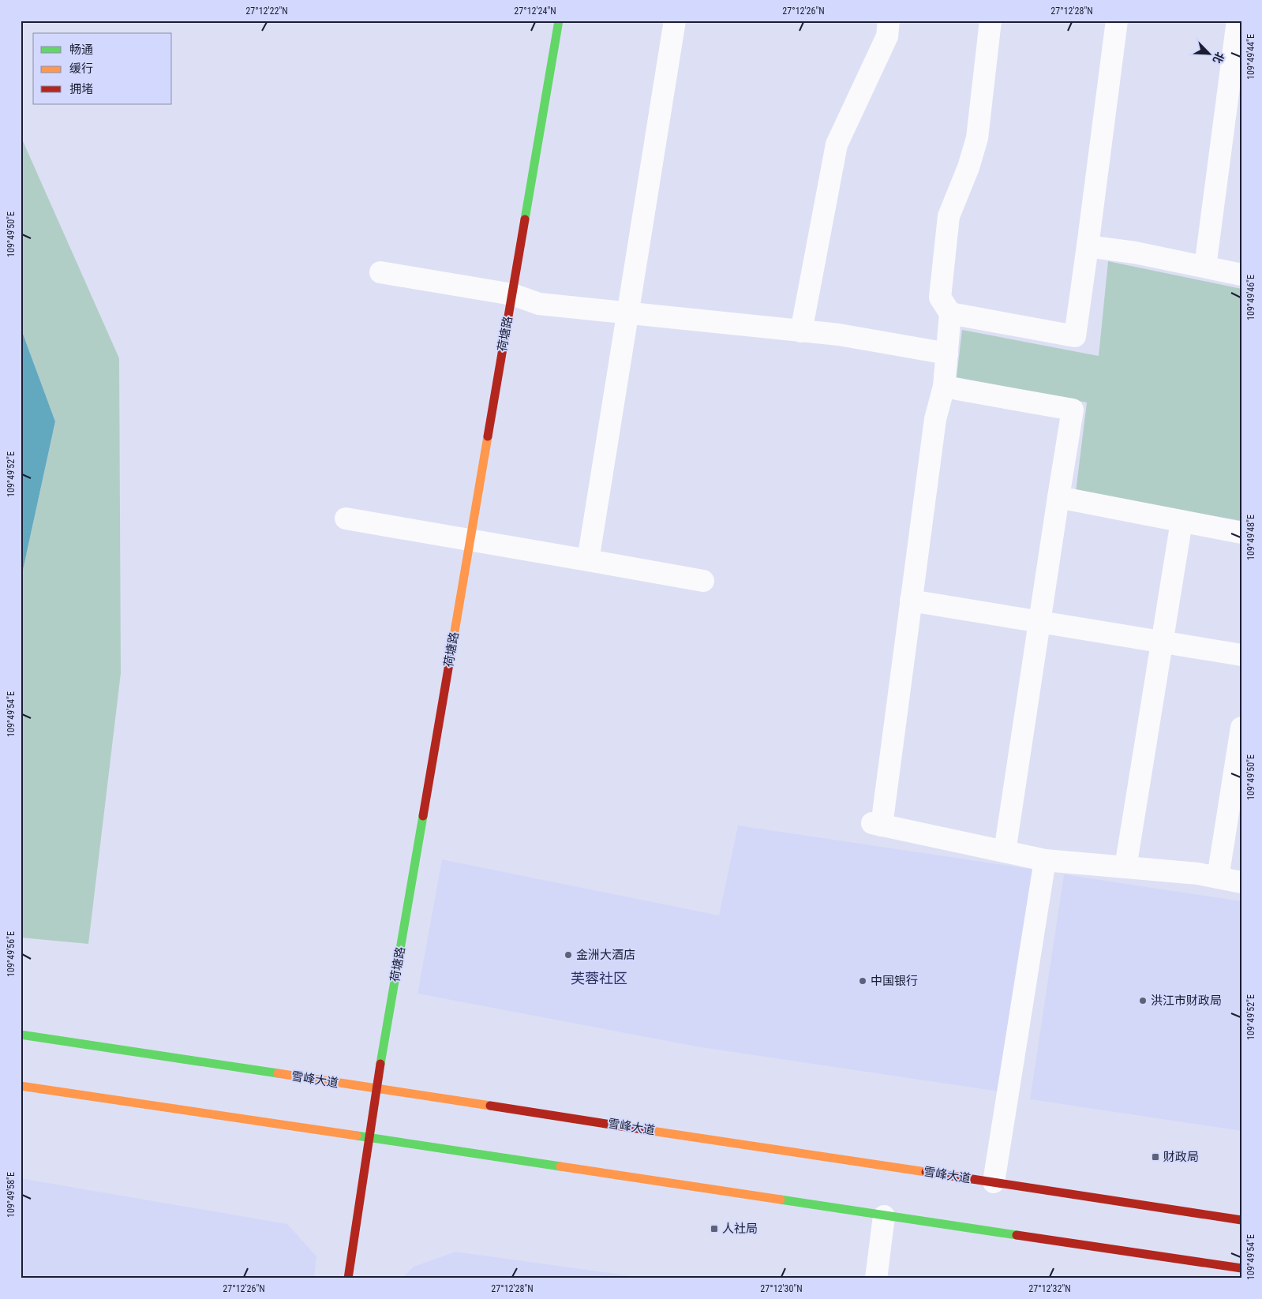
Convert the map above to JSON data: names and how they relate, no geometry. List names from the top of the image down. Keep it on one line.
{"streets":{"main road":["荷塘路","雪峰大道"]},"crossings":[["荷塘路","雪峰大道"]],"districts":["芙蓉社区"],"places":{"other":["金洲大酒店","中国银行","洪江市财政局"],"transit":["财政局","人社局"]},"legend":["畅通","缓行","拥堵"],"north":"bottom right","coordinates":["27°12'22\"N","27°12'24\"N","27°12'26\"N","27°12'28\"N","109°49'44\"E","109°49'50\"E","109°49'46\"E","109°49'52\"E","109°49'48\"E","109°49'54\"E","109°49'56\"E","109°49'58\"E","27°12'30\"N","27°12'32\"N"]}
